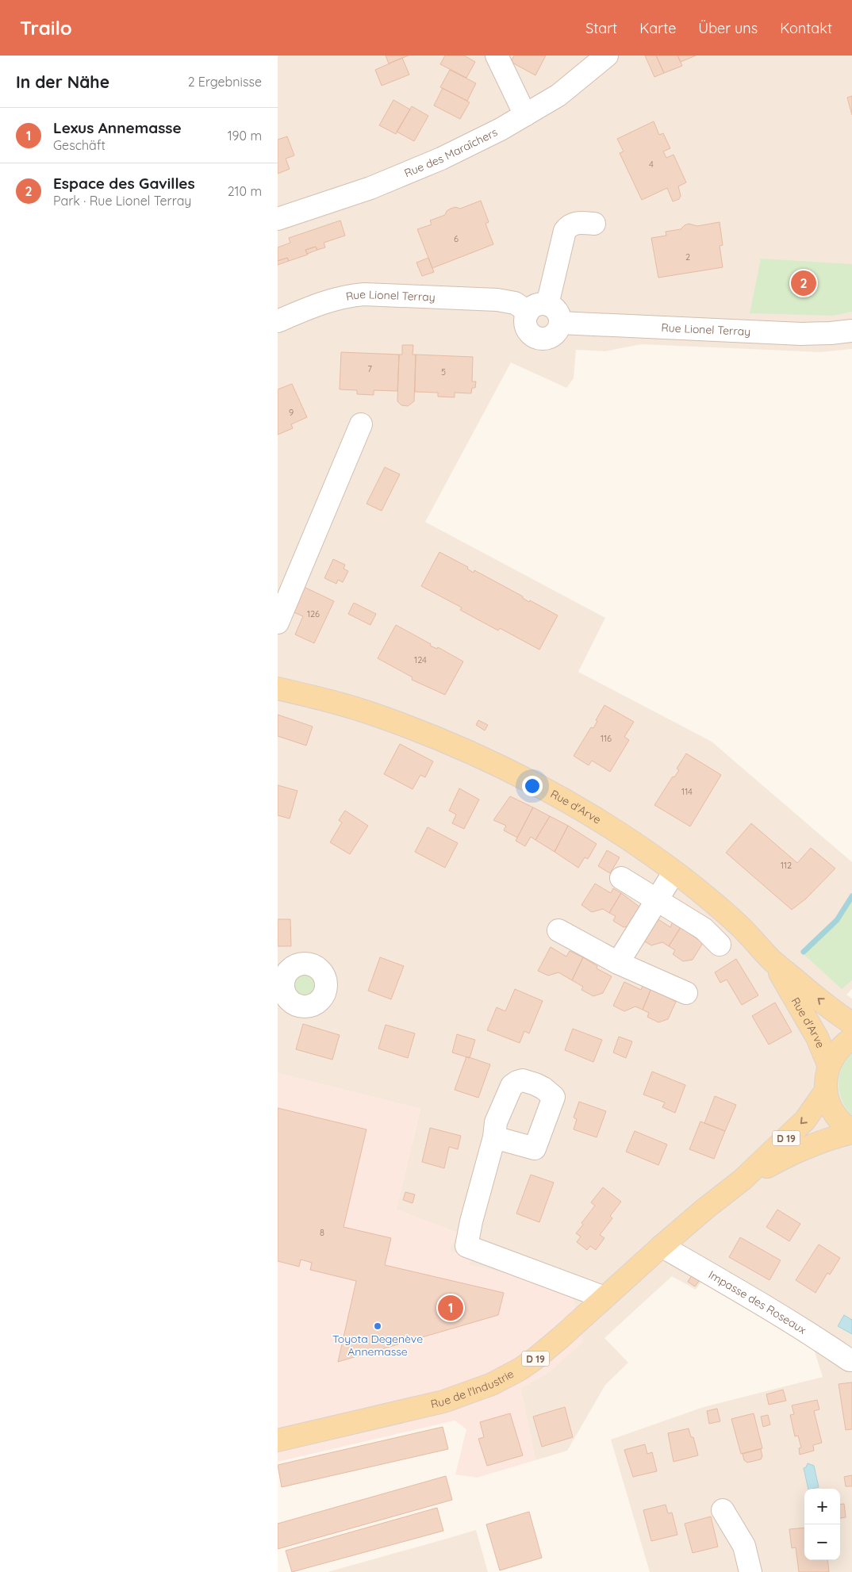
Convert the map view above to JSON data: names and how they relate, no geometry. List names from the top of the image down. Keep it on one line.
{"streets":{"main road":["Rue d'Arve","D 19","Rue de l'Industrie"],"street":["Rue des Maraîchers","Rue Lionel Terray","Impasse des Roseaux"]},"crossings":[["Impasse des Roseaux","Rue de l'Industrie"]],"places":["Toyota Degenève Annemasse"],"house_numbers":["4","6","2","7","5","9","126","124","116","114","112","8"],"page":{"header":"Trailo","nav":["Start","Karte","Über uns","Kontakt"],"heading":["In der Nähe","2 Ergebnisse"],"list":[{"mark":"1","name":"Lexus Annemasse","note":"Geschäft","value":"190 m"},{"mark":"2","name":"Espace des Gavilles","note":"Park · Rue Lionel Terray","value":"210 m"}],"pins":["2","1"],"map_buttons":["+","−"]}}
